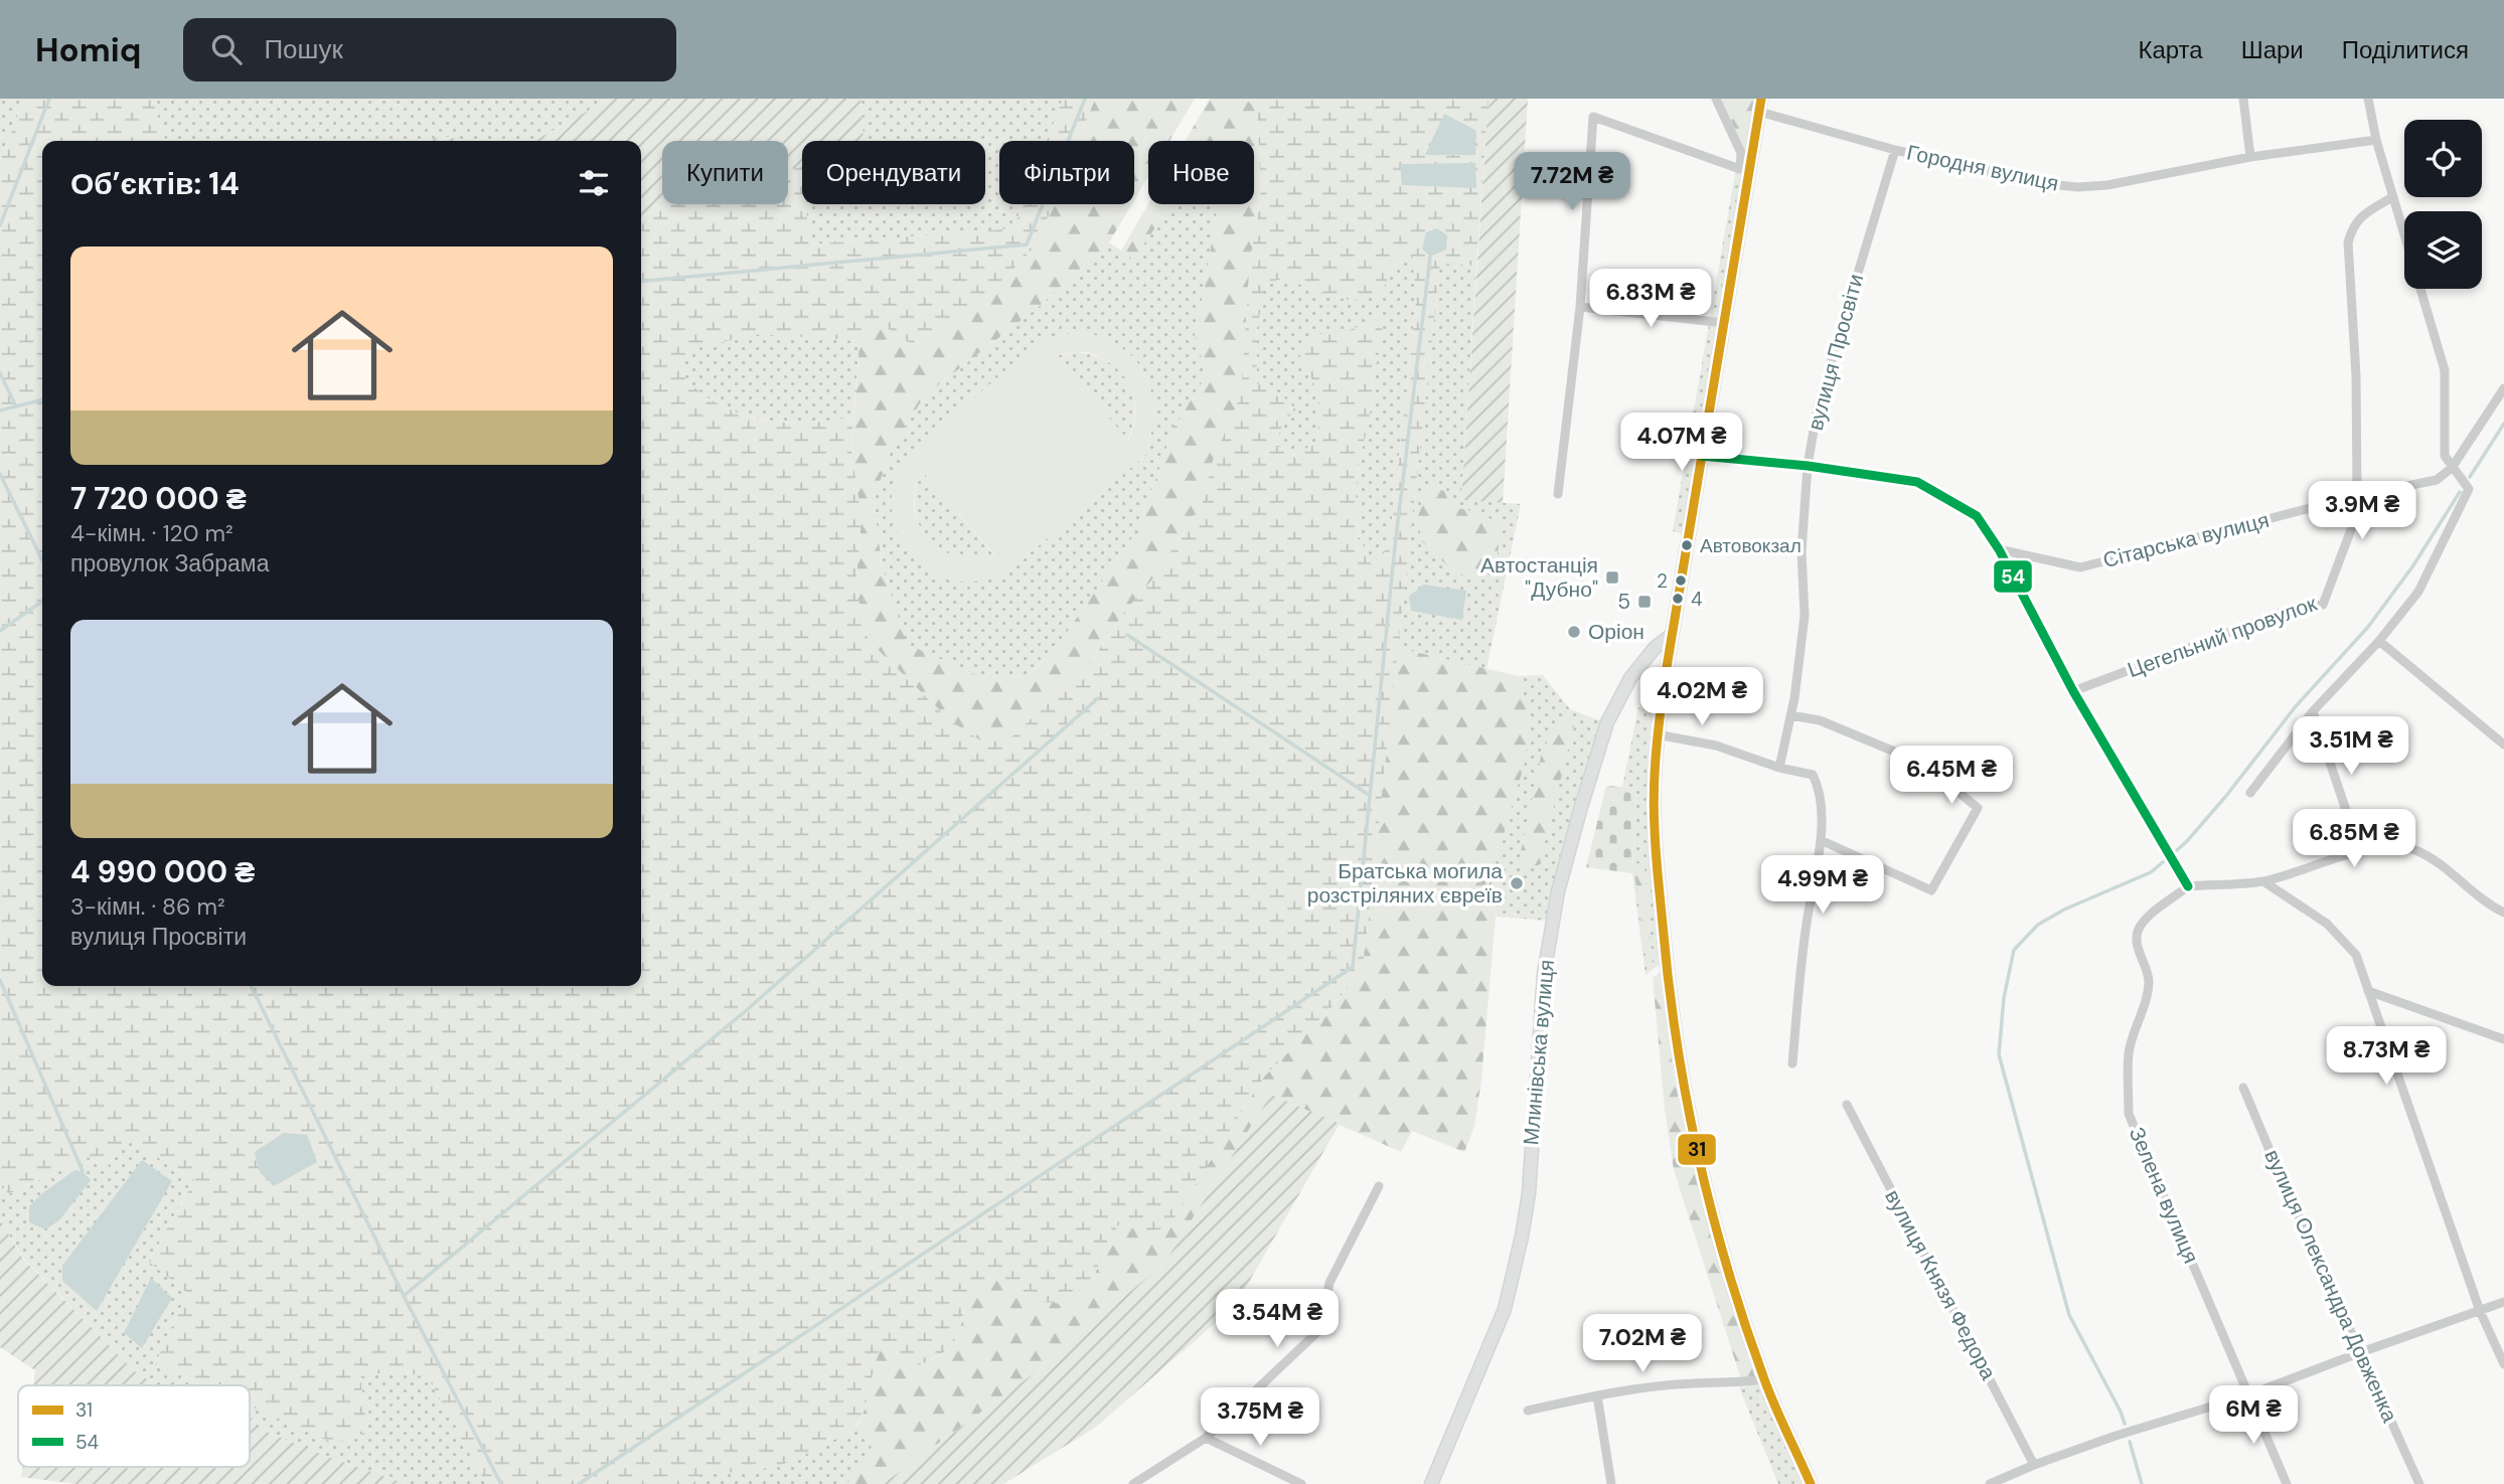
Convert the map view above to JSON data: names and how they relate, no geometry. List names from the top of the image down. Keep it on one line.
{"streets":{"main road":["Млинівська вулиця"],"street":["Городня вулиця","вулиця Просвіти","Сітарська вулиця","Цегельний провулок","Зелена вулиця","вулиця Князя Федора","вулиця Олександра Довженка"]},"crossings":[["Городня вулиця","вулиця Просвіти"],["Сітарська вулиця","Цегельний провулок"]],"places":{"other":["Автовокзал","2","4","Оріон","Братська могила розстріляних євреїв"],"transit":["Автостанція \"Дубно\"","5"]},"lines":["transit line 31","transit line 54"],"legend":["31","54"],"page":{"header":"Homiq","search":"Пошук","nav":["Карта","Шари","Поділитися"],"chip":["Купити","Орендувати","Фільтри","Нове"],"heading":"Об’єктів: 14","price":["7.72M ₴","6.83M ₴","4.07M ₴","3.9M ₴","4.02M ₴","3.51M ₴","6.45M ₴","6.85M ₴","4.99M ₴","8.73M ₴","3.54M ₴","7.02M ₴","6M ₴","3.75M ₴"],"list":[{"name":"7 720 000 ₴","note":"4-кімн. · 120 m² · провулок Забрама"},{"name":"4 990 000 ₴","note":"3-кімн. · 86 m² · вулиця Просвіти"}]}}
